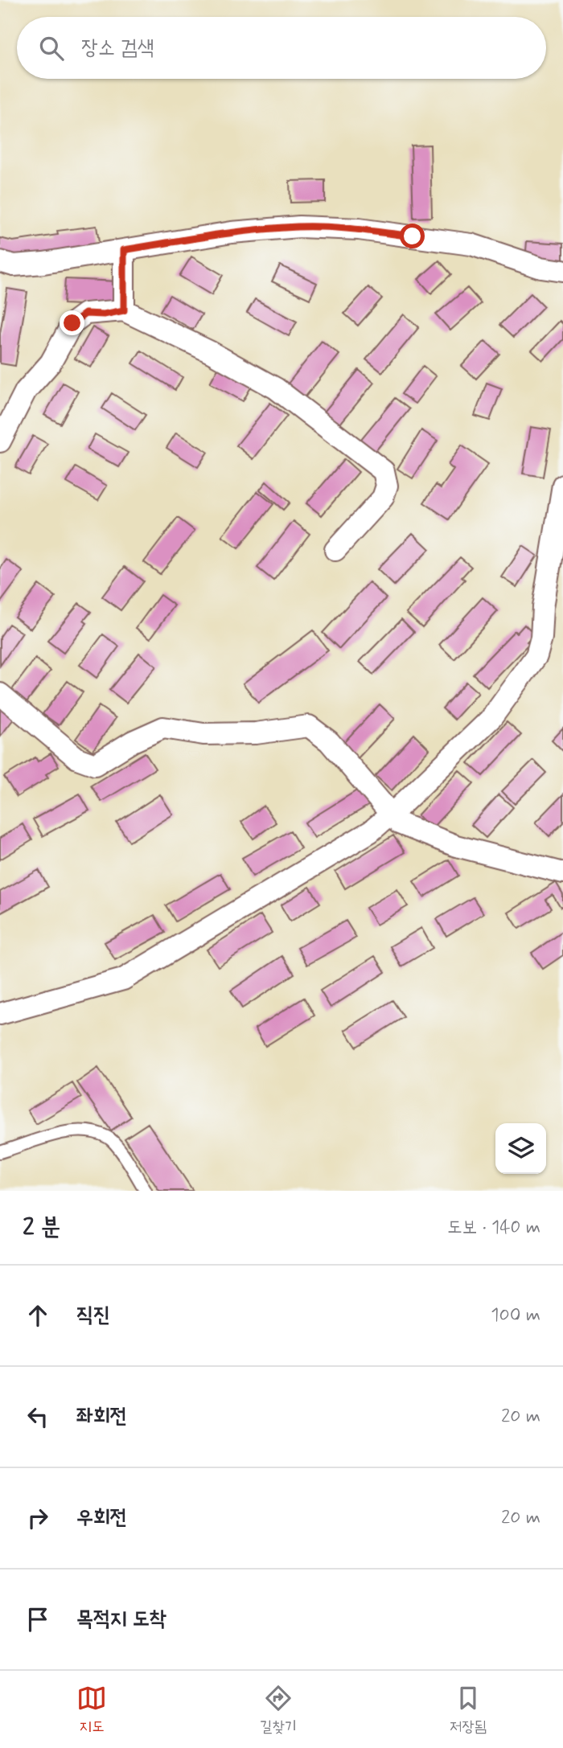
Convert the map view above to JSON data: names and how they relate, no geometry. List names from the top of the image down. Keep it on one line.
{"page":{"search":"장소 검색","heading":["2 분","도보 · 140 m"],"list":[["직진","100 m"],["좌회전","20 m"],["우회전","20 m"],"목적지 도착"],"nav":["지도","길찾기","저장됨"]}}
